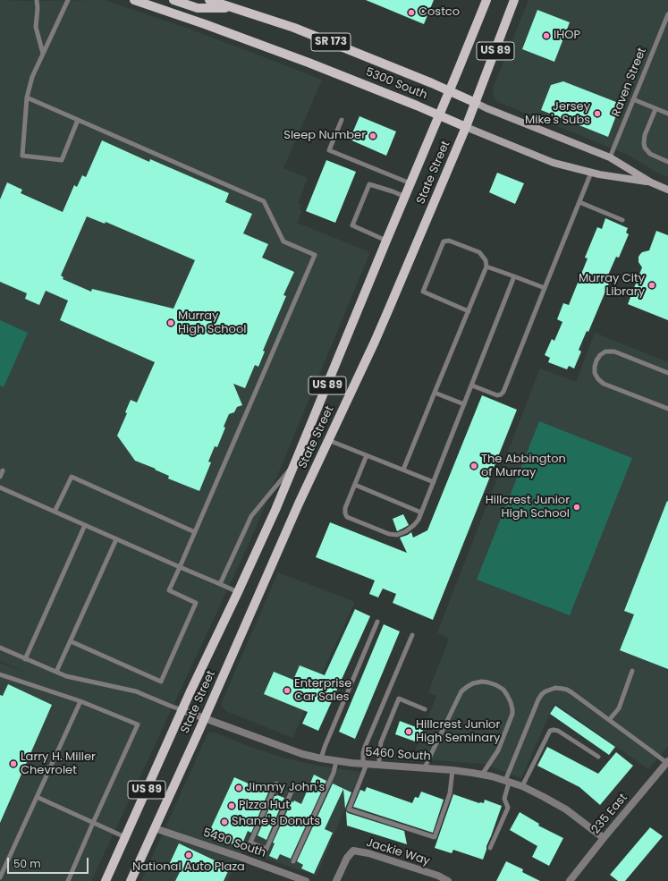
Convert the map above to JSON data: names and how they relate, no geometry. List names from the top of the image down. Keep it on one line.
{"streets":{"main road":["SR 173","US 89","5300 South","State Street"],"street":["5460 South","235 East","5490 South","Jackie Way"],"lane":["Raven Street"]},"crossings":[["Raven Street","5300 South"],["5300 South","State Street"],["State Street","5460 South"],["State Street","5490 South"],["5460 South","235 East"]],"places":["Costco","IHOP","Jersey Mike's Subs","Sleep Number","Murray City Library","Murray High School","The Abbington of Murray","Hillcrest Junior High School","Enterprise Car Sales","Hillcrest Junior High Seminary","Larry H. Miller Chevrolet","Jimmy John's","Pizza Hut","Shane's Donuts","National Auto Plaza"],"scale_bar":"50 m"}
